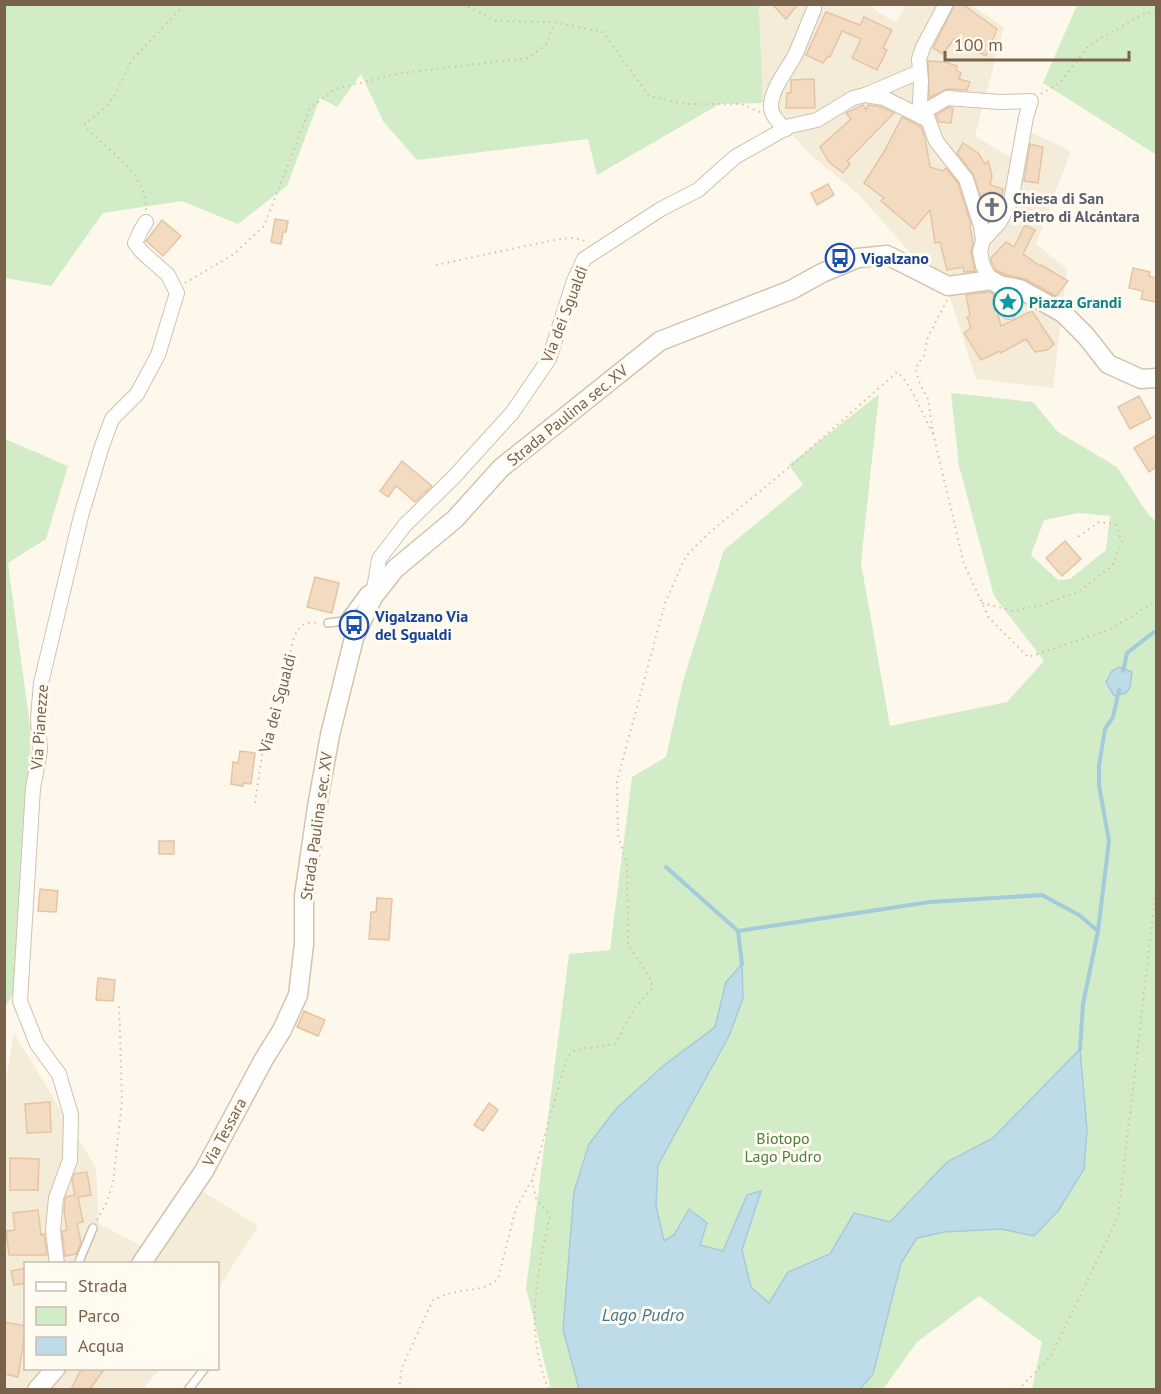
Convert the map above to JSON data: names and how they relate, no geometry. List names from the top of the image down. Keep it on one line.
{"streets":{"street":["Via dei Sgualdi","Strada Paulina sec. XV","Via Pianezze","Via Tessara"]},"crossings":[["Via dei Sgualdi","Strada Paulina sec. XV"],["Strada Paulina sec. XV","Via Tessara"]],"water":["Lago Pudro"],"parks":["Biotopo Lago Pudro"],"places":{"church":["Chiesa di San Pietro di Alcántara"],"bus stop":["Vigalzano","Vigalzano Via del Sgualdi"],"place":["Piazza Grandi"]},"legend":["Strada","Parco","Acqua"],"scale_bar":"100 m"}
